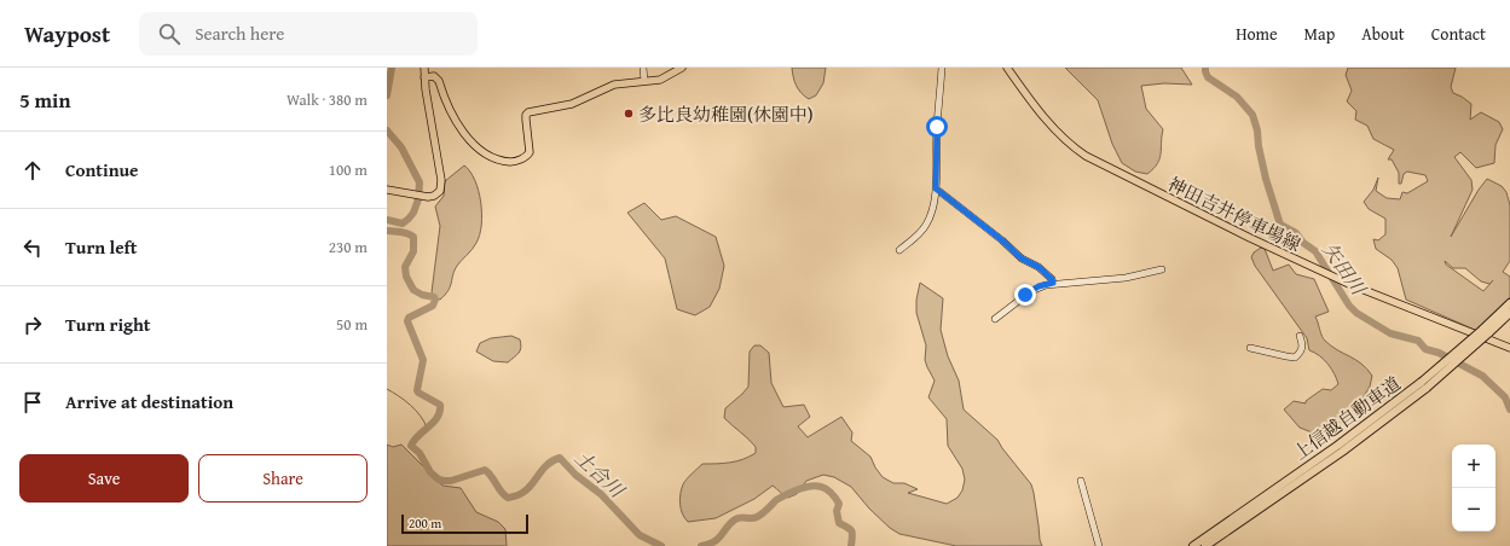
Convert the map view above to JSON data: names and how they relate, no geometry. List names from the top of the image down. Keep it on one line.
{"streets":{"highway":["上信越自動車道"],"main road":["神田吉井停車場線"]},"water":["矢田川","土合川"],"places":["多比良幼稚園(休園中)"],"scale_bar":"200 m","page":{"header":"Waypost","search":"Search here","nav":["Home","Map","About","Contact"],"heading":["5 min","Walk · 380 m"],"list":[["Continue","100 m"],["Turn left","230 m"],["Turn right","50 m"],"Arrive at destination"],"buttons":["Save","Share"],"map_buttons":["+","−"],"scale":"200 m"}}
